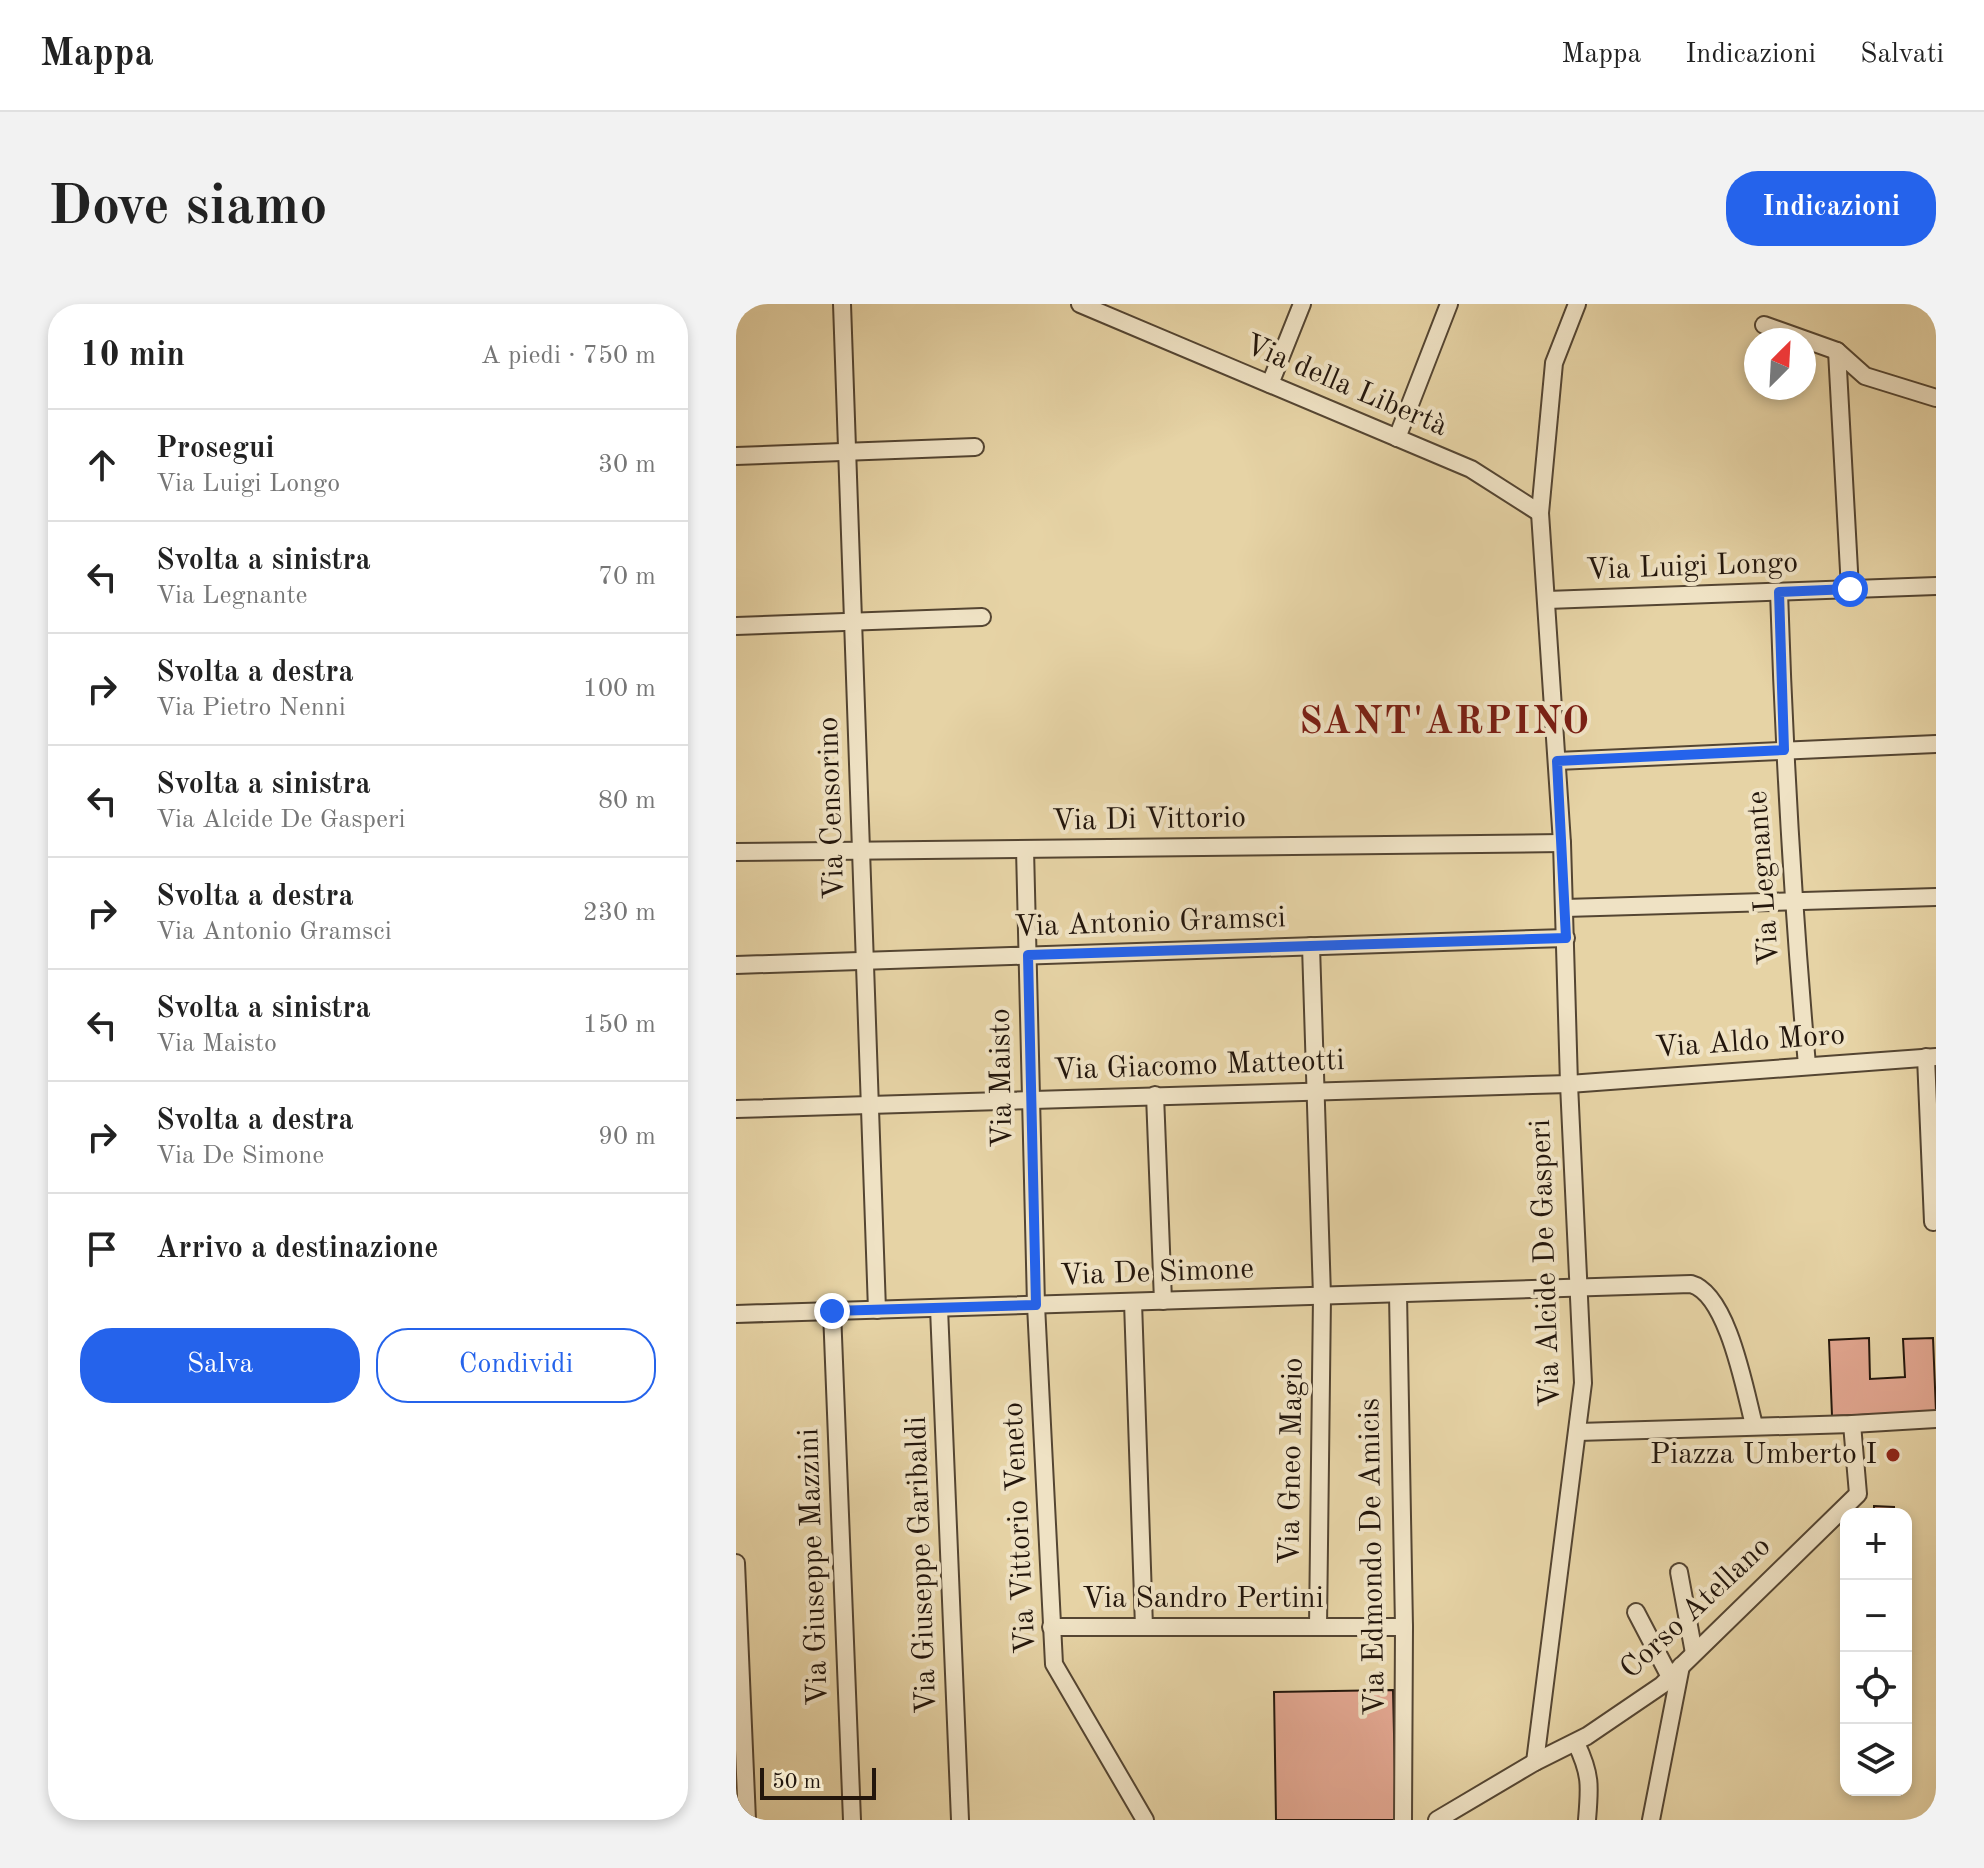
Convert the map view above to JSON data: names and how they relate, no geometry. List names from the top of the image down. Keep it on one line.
{"streets":{"street":["Via della Libertà","Via Luigi Longo","Via Censorino","Via Di Vittorio","Via Legnante","Via Antonio Gramsci","Via Aldo Moro","Via Giacomo Matteotti","Via Maisto","Via Alcide De Gasperi","Via De Simone","Via Gneo Magio","Via Vittorio Veneto","Via Edmondo De Amicis","Via Giuseppe Garibaldi","Via Giuseppe Mazzini","Via Sandro Pertini","Corso Atellano"]},"crossings":[["Via della Libertà","Via Alcide De Gasperi"],["Via Luigi Longo","Via Legnante"],["Via Luigi Longo","Via Alcide De Gasperi"],["Via Censorino","Via Di Vittorio"],["Via Censorino","Via Antonio Gramsci"],["Via Censorino","Via Giacomo Matteotti"],["Via Censorino","Via De Simone"],["Via Di Vittorio","Via Maisto"],["Via Di Vittorio","Via Alcide De Gasperi"],["Via Legnante","Via Aldo Moro"],["Via Antonio Gramsci","Via Maisto"],["Via Antonio Gramsci","Via Alcide De Gasperi"],["Via Antonio Gramsci","Via Gneo Magio"],["Via Aldo Moro","Via Giacomo Matteotti"],["Via Aldo Moro","Via Alcide De Gasperi"],["Via Giacomo Matteotti","Via Maisto"],["Via Giacomo Matteotti","Via Alcide De Gasperi"],["Via Giacomo Matteotti","Via Gneo Magio"],["Via Maisto","Via De Simone"],["Via Maisto","Via Vittorio Veneto"],["Via Alcide De Gasperi","Via De Simone"],["Via Alcide De Gasperi","Corso Atellano"],["Via De Simone","Via Gneo Magio"],["Via De Simone","Via Vittorio Veneto"],["Via De Simone","Via Edmondo De Amicis"],["Via De Simone","Via Giuseppe Garibaldi"],["Via De Simone","Via Giuseppe Mazzini"],["Via Gneo Magio","Via Sandro Pertini"],["Via Vittorio Veneto","Via Sandro Pertini"],["Via Edmondo De Amicis","Via Sandro Pertini"]],"districts":["SANT'ARPINO"],"places":["Piazza Umberto I"],"scale_bar":"50 m","north":"top right","page":{"header":"Mappa","nav":["Mappa","Indicazioni","Salvati"],"buttons":["Indicazioni",["Salva","Condividi"]],"title":"Dove siamo","heading":["10 min","A piedi · 750 m"],"list":[["Prosegui","Via Luigi Longo","30 m"],["Svolta a sinistra","Via Legnante","70 m"],["Svolta a destra","Via Pietro Nenni","100 m"],["Svolta a sinistra","Via Alcide De Gasperi","80 m"],["Svolta a destra","Via Antonio Gramsci","230 m"],["Svolta a sinistra","Via Maisto","150 m"],["Svolta a destra","Via De Simone","90 m"],"Arrivo a destinazione"],"map_buttons":["+","−"],"scale":"50 m"}}
